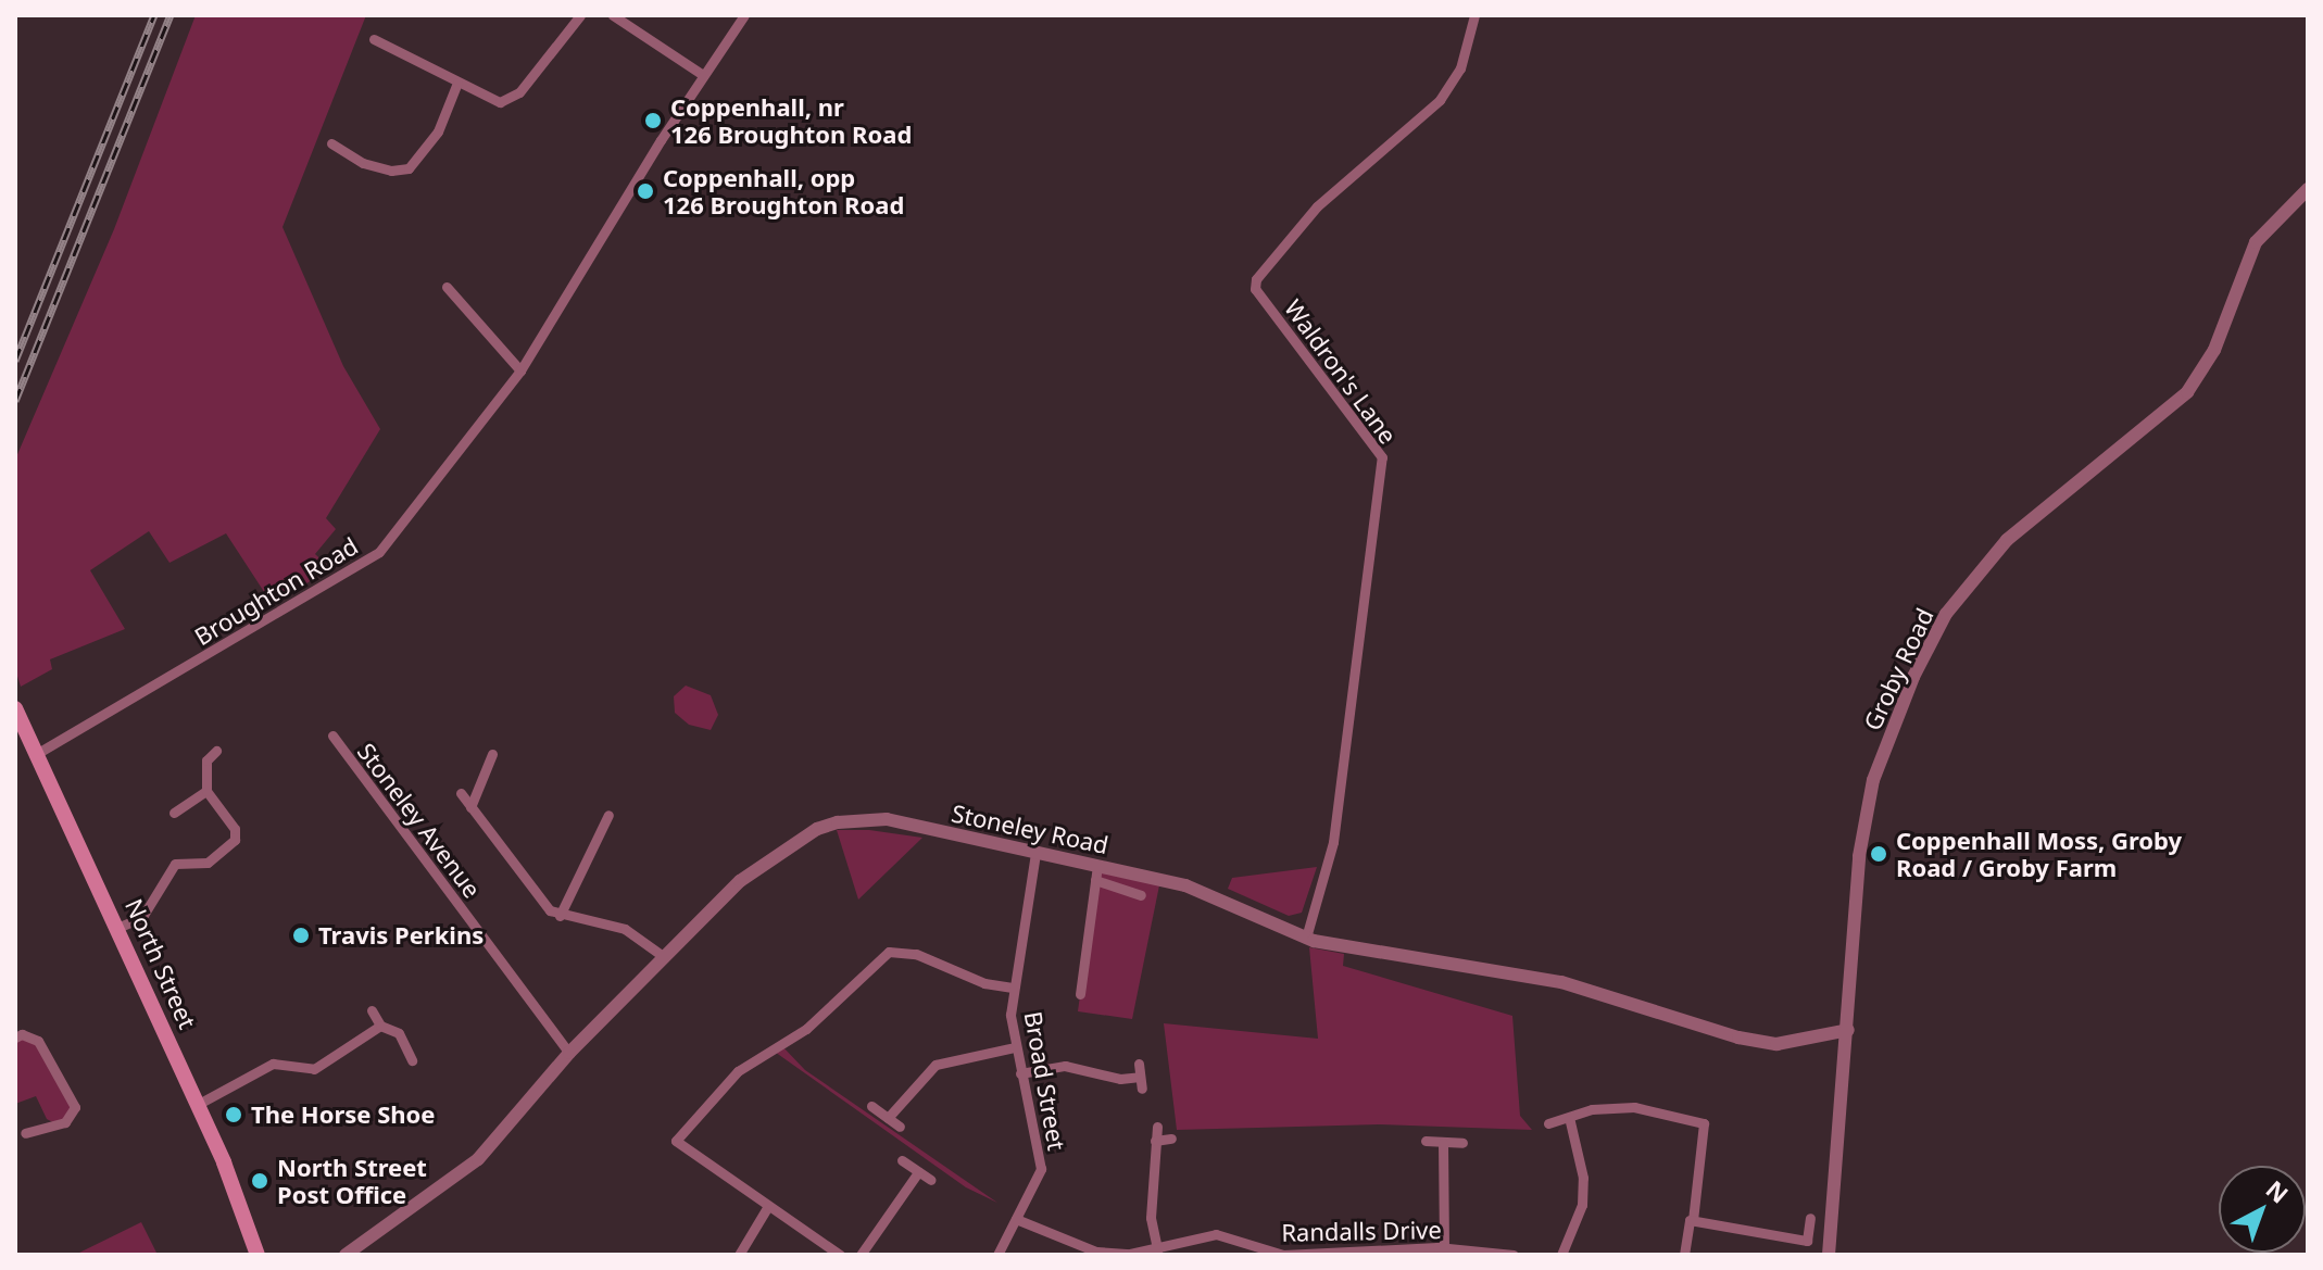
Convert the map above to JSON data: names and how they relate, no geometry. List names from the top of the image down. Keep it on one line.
{"streets":{"main road":["North Street"],"street":["Waldron's Lane","Broughton Road","Groby Road","Stoneley Avenue","Stoneley Road","Broad Street","Randalls Drive"]},"crossings":[["Waldron's Lane","Stoneley Road"],["Broughton Road","North Street"],["Groby Road","Stoneley Road"],["Stoneley Avenue","Stoneley Road"],["Stoneley Road","Broad Street"],["Broad Street","Randalls Drive"]],"places":["Coppenhall, nr 126 Broughton Road","Coppenhall, opp 126 Broughton Road","Coppenhall Moss, Groby Road / Groby Farm","Travis Perkins","The Horse Shoe","North Street Post Office"],"north":"top right"}
